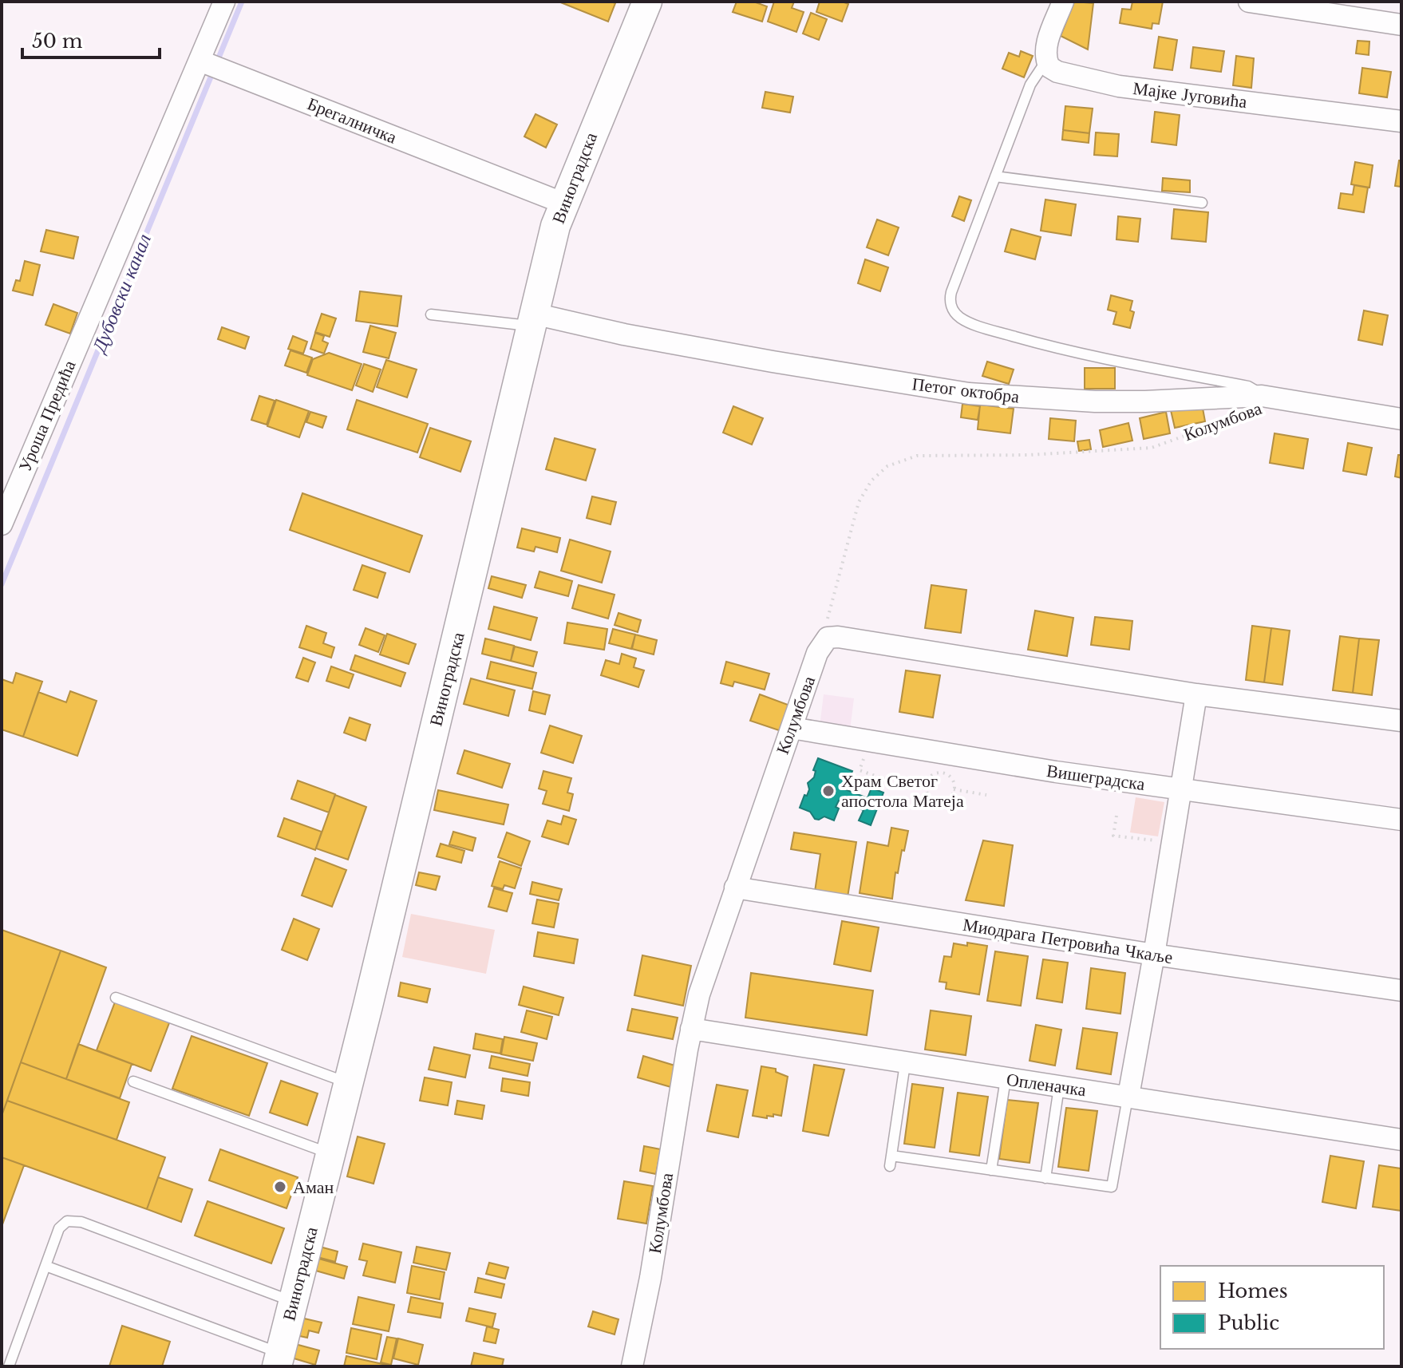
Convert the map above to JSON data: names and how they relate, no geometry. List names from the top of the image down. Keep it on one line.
{"streets":{"street":["Мајке Југовића","Брегалничка","Виноградска","Петог октобра","Уроша Предића","Колумбова","Вишеградска","Миодрага Петровића Чкаље","Опленачка"]},"crossings":[["Брегалничка","Виноградска"],["Брегалничка","Уроша Предића"],["Виноградска","Петог октобра"],["Колумбова","Вишеградска"],["Колумбова","Миодрага Петровића Чкаље"],["Колумбова","Опленачка"]],"water":["Дубовски канал"],"places":["Храм Светог апостола Матеја","Аман"],"legend":["Homes","Public"],"scale_bar":"50 m"}
